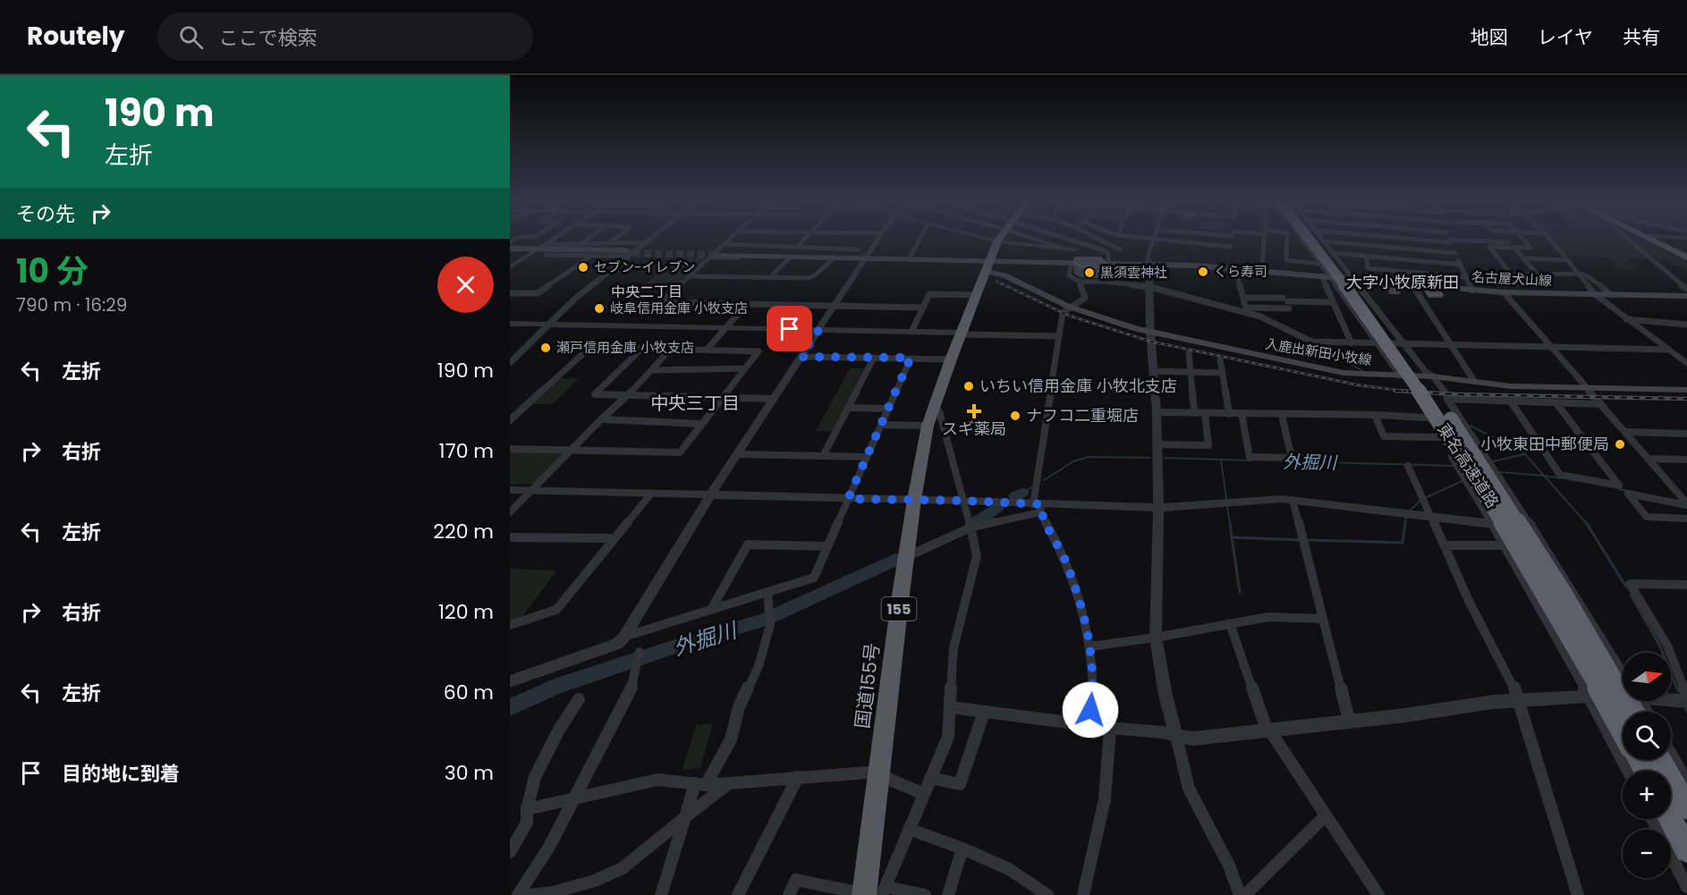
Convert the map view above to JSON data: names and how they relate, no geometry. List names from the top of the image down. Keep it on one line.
{"streets":{"highway":["東名高速道路","155","国道155号"],"main road":["名古屋犬山線","入鹿出新田小牧線"]},"crossings":[["名古屋犬山線","国道155号"],["入鹿出新田小牧線","国道155号"]],"districts":["大字小牧原新田","中央二丁目","中央三丁目"],"water":["外掘川"],"places":{"other":["セブン-イレブン","くら寿司","黒須雲神社","岐阜信用金庫 小牧支店","瀬戸信用金庫 小牧支店","いちい信用金庫 小牧北支店","ナフコ二重堀店","小牧東田中郵便局"],"health":["スギ薬局"]},"north":"right","page":{"header":"Routely","search":"ここで検索","nav":["地図","レイヤ","共有"],"turn":["190 m","左折"],"then":"その先","heading":["10 分","790 m · 16:29"],"list":[{"name":"左折","value":"190 m"},{"name":"右折","value":"170 m"},{"name":"左折","value":"220 m"},{"name":"右折","value":"120 m"},{"name":"左折","value":"60 m"},{"name":"目的地に到着","value":"30 m"}],"map_buttons":["+","−"]}}
